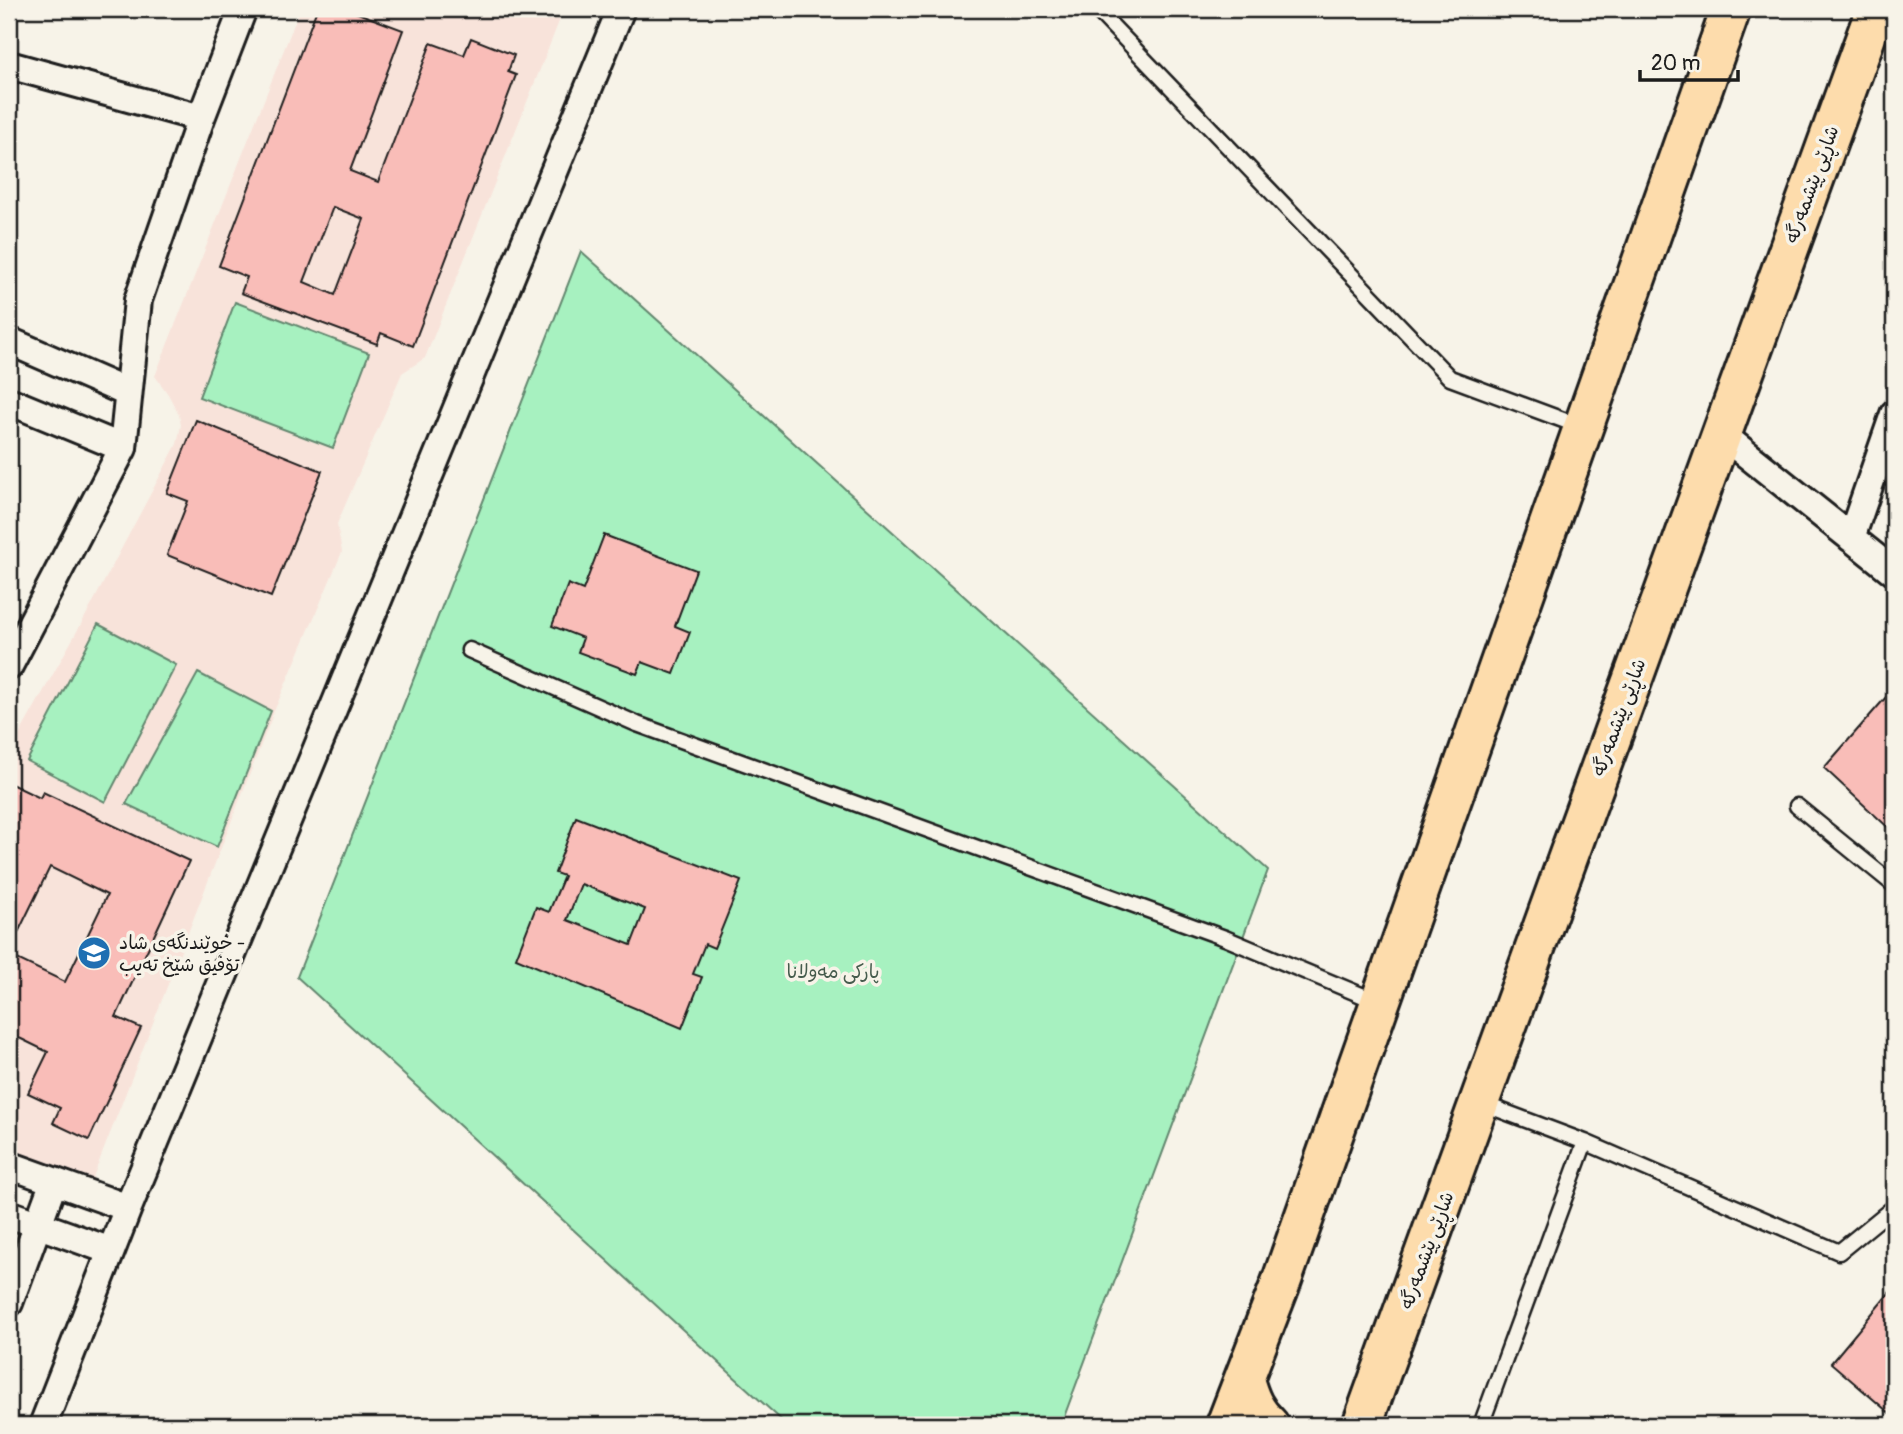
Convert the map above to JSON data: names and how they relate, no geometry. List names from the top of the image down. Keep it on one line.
{"streets":{"highway":["شاڕێی پێشمەرگە"]},"parks":["پارکی مەولانا"],"places":{"school or university":["خوێندنگەی شاد - تۆفیق شێخ تەیب"]},"scale_bar":"20 m"}
